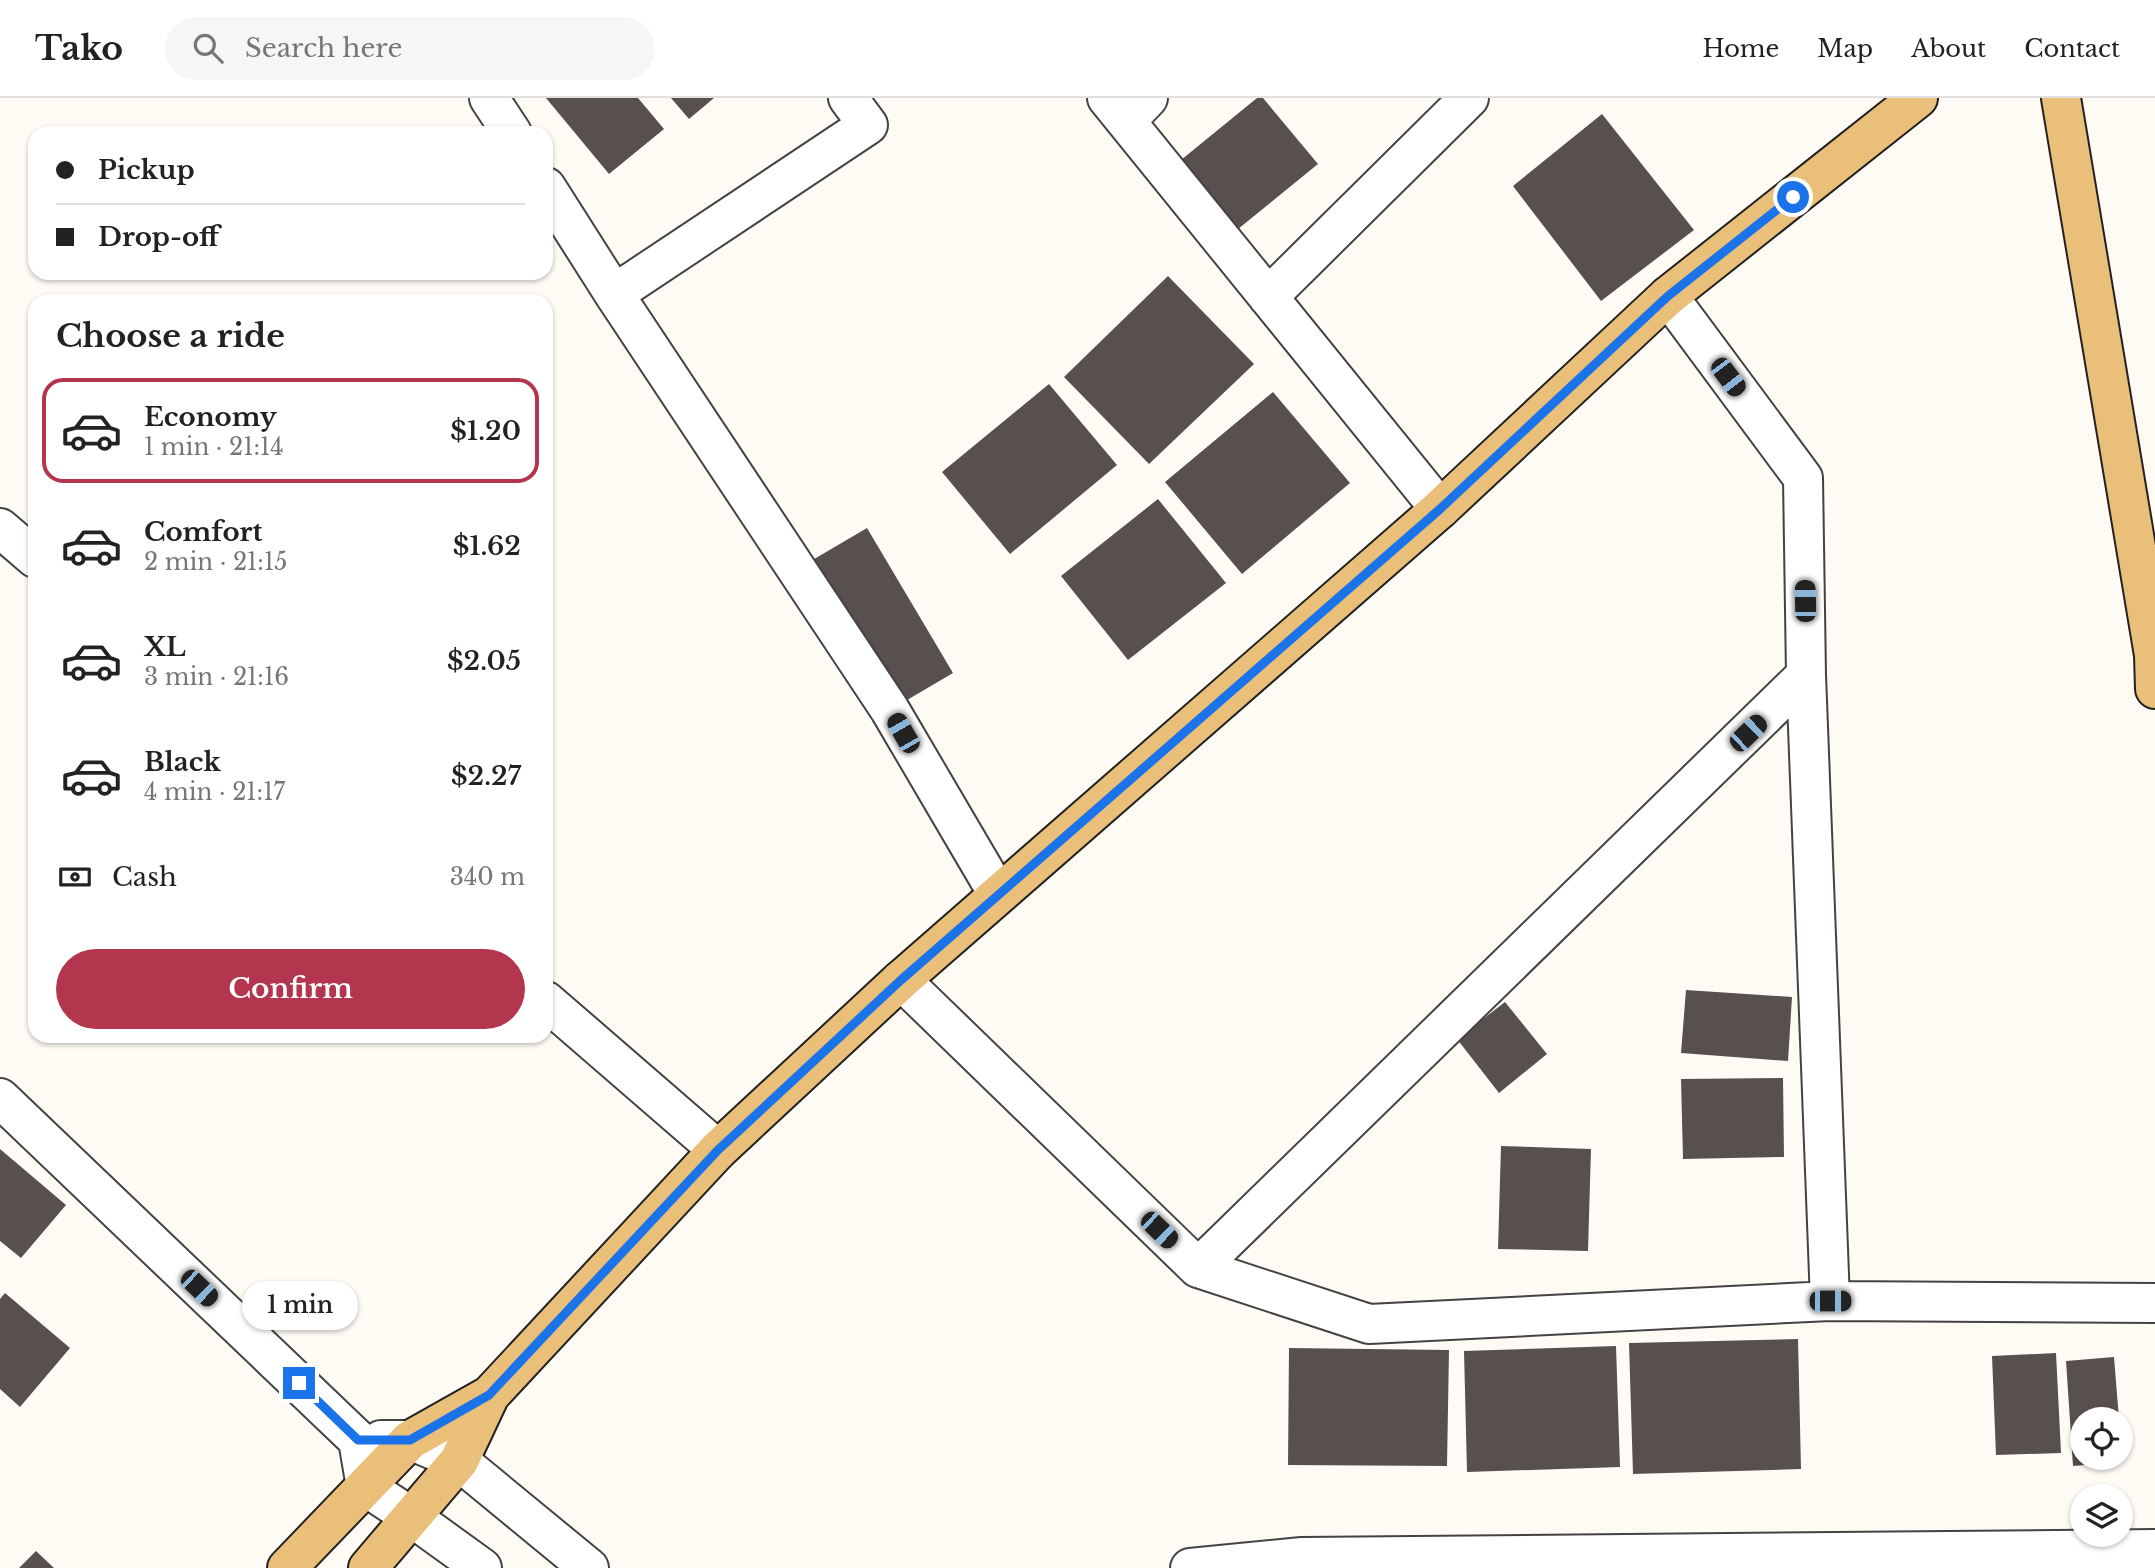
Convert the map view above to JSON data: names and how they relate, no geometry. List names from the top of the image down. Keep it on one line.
{"page":{"header":"Tako","search":"Search here","nav":["Home","Map","About","Contact"],"banner":["Pickup","Drop-off"],"heading":"Choose a ride","list":[{"name":"Economy","note":"1 min · 21:14","value":"$1.20"},{"name":"Comfort","note":"2 min · 21:15","value":"$1.62"},{"name":"XL","note":"3 min · 21:16","value":"$2.05"},{"name":"Black","note":"4 min · 21:17","value":"$2.27"}],"pay":["Cash","340 m"],"buttons":"Confirm","bubble":"1 min"}}
